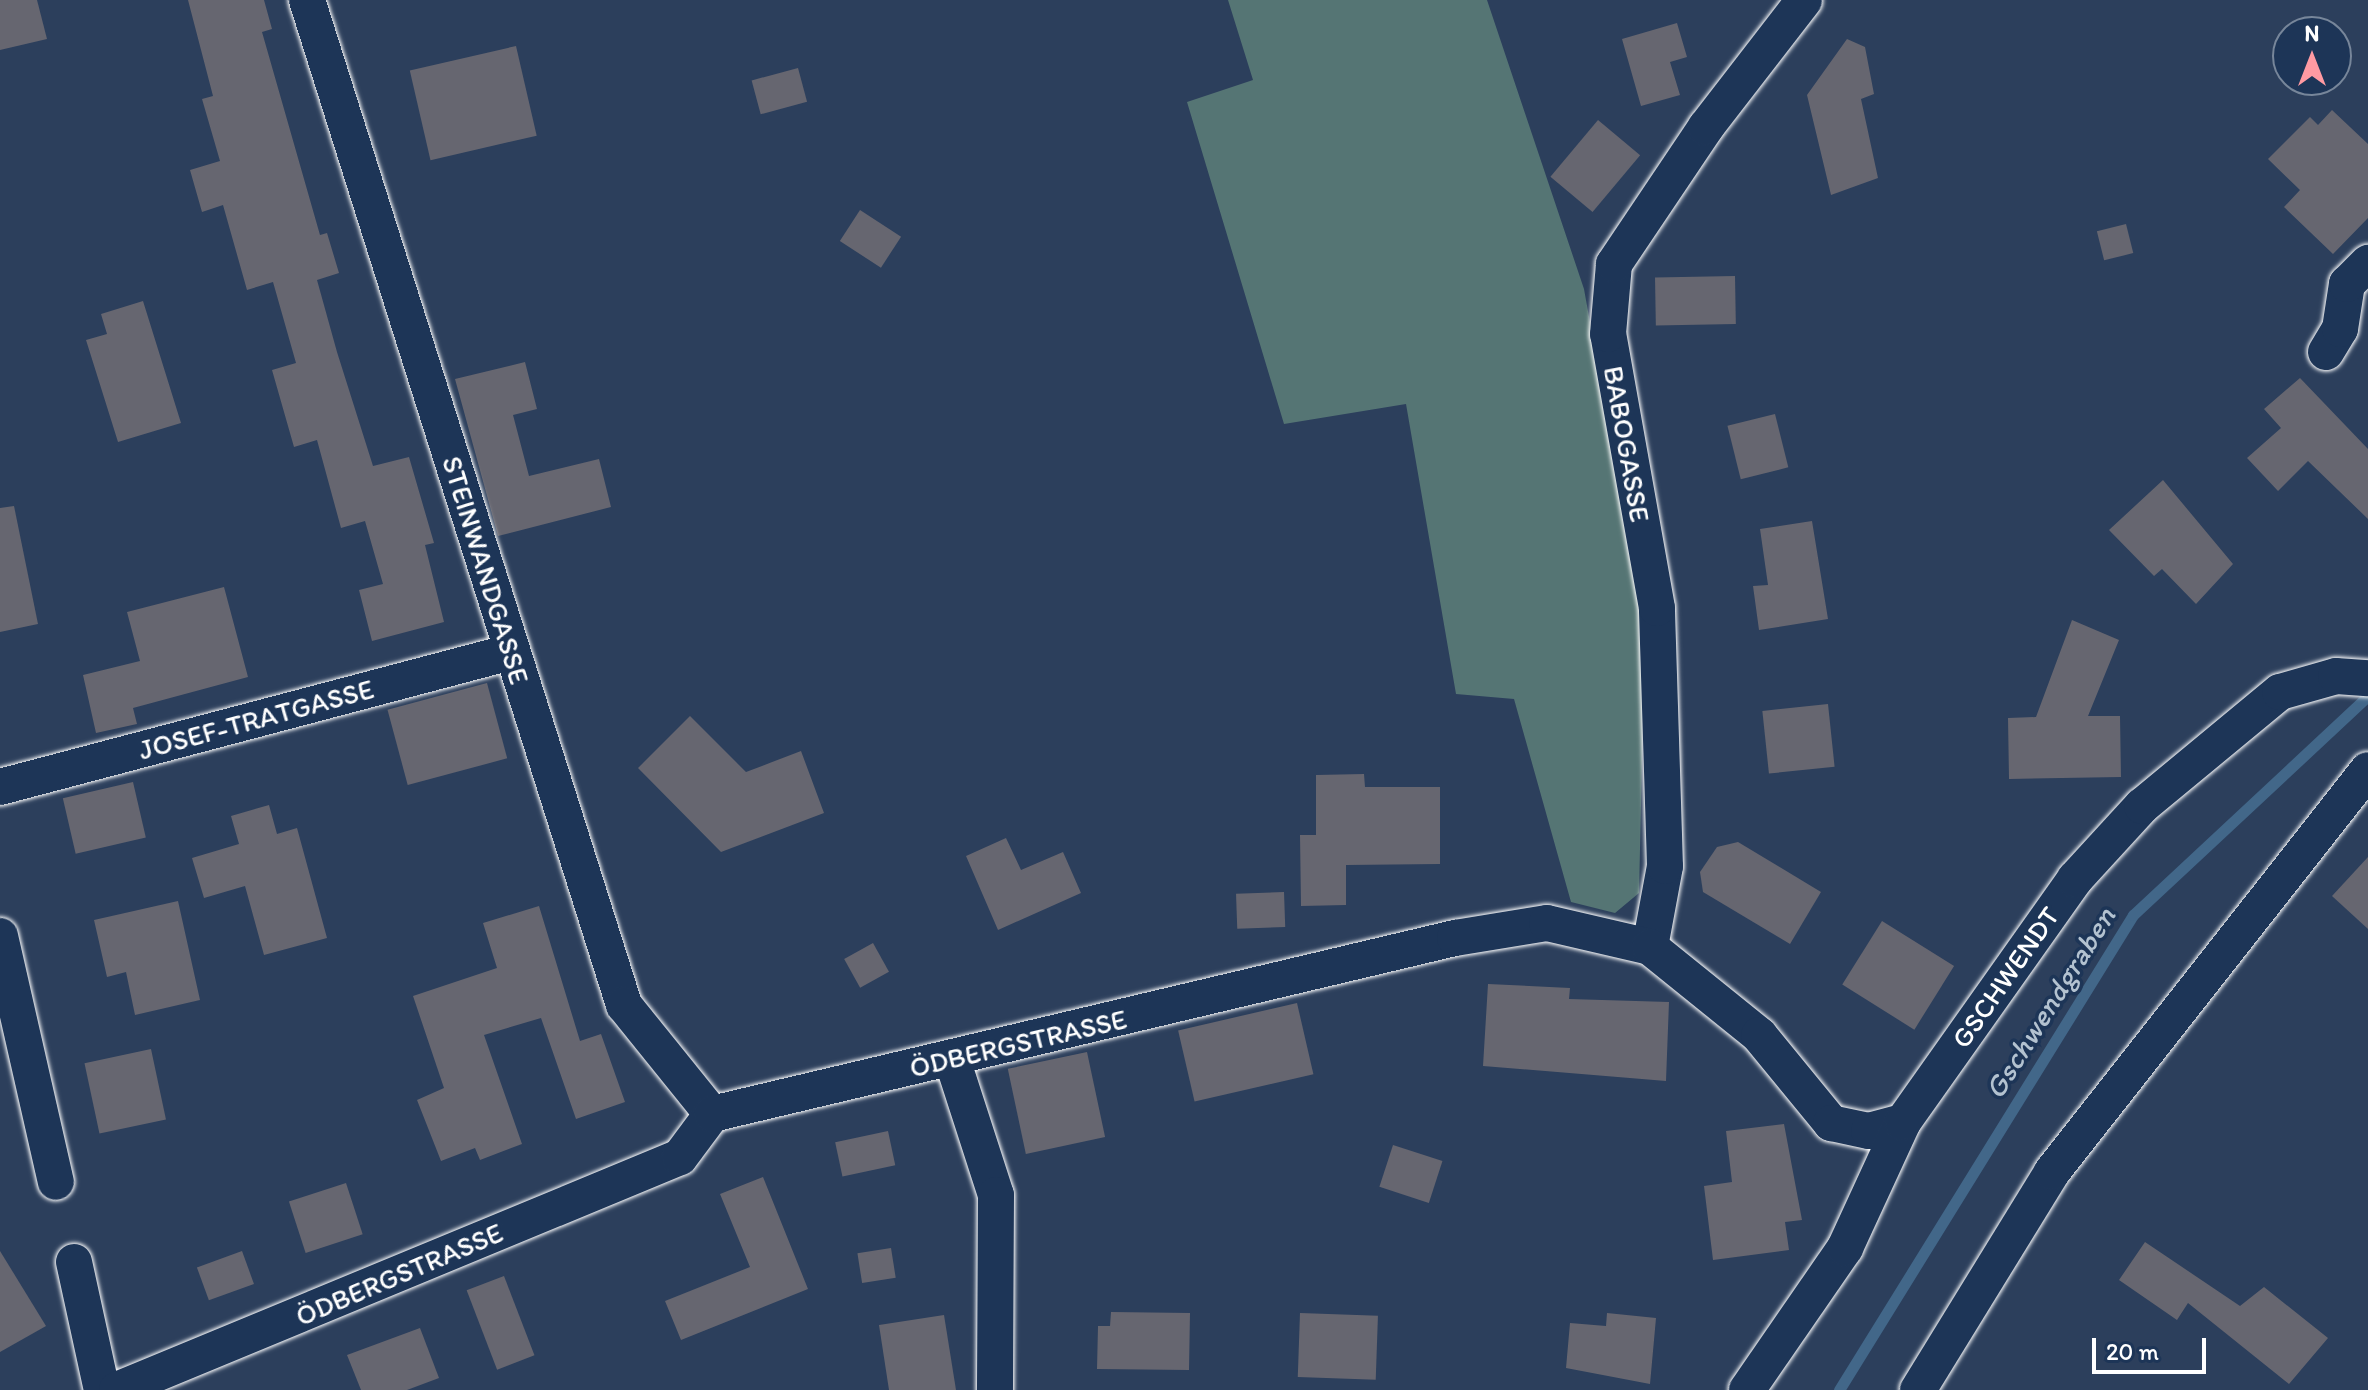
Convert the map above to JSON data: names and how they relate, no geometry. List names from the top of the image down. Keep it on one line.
{"streets":{"street":["BABOGASSE","STEINWANDGASSE","JOSEF-TRATGASSE","GSCHWENDT","ÖDBERGSTRASSE"]},"crossings":[["BABOGASSE","ÖDBERGSTRASSE"],["STEINWANDGASSE","JOSEF-TRATGASSE"],["STEINWANDGASSE","ÖDBERGSTRASSE"],["GSCHWENDT","ÖDBERGSTRASSE"]],"water":["Gschwendgraben"],"scale_bar":"20 m","north":"top"}
